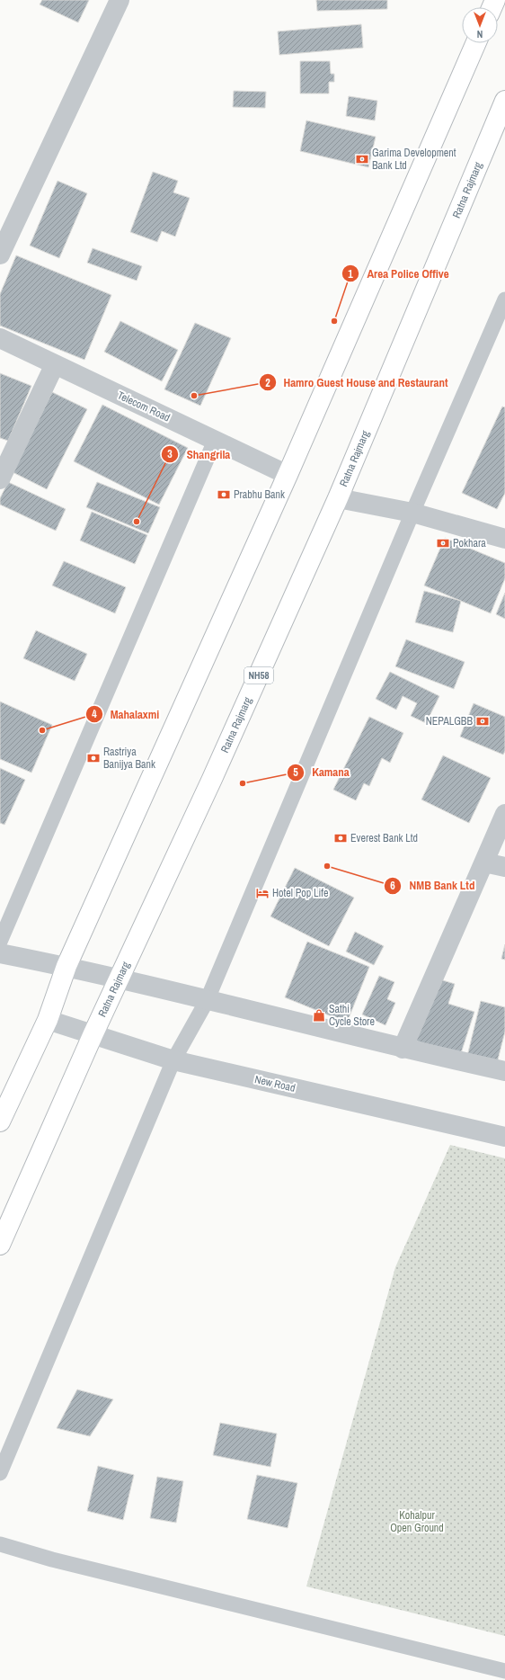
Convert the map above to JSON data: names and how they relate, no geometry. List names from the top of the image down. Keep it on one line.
{"streets":{"highway":["Ratna Rajmarg","NH58"],"street":["Telecom Road","New Road"]},"crossings":[["Ratna Rajmarg","New Road"]],"parks":["Kohalpur Open Ground"],"places":{"bank":["Garima Development Bank Ltd","Prabhu Bank","Pokhara","NEPALGBB","Rastriya Banijya Bank","Everest Bank Ltd"],"other":["Area Police Offive","Hamro Guest House and Restaurant","Shangrila","Mahalaxmi","Kamana","NMB Bank Ltd"],"hotel":["Hotel Pop Life"],"shop":["Sathi Cycle Store"]},"north":"bottom"}
